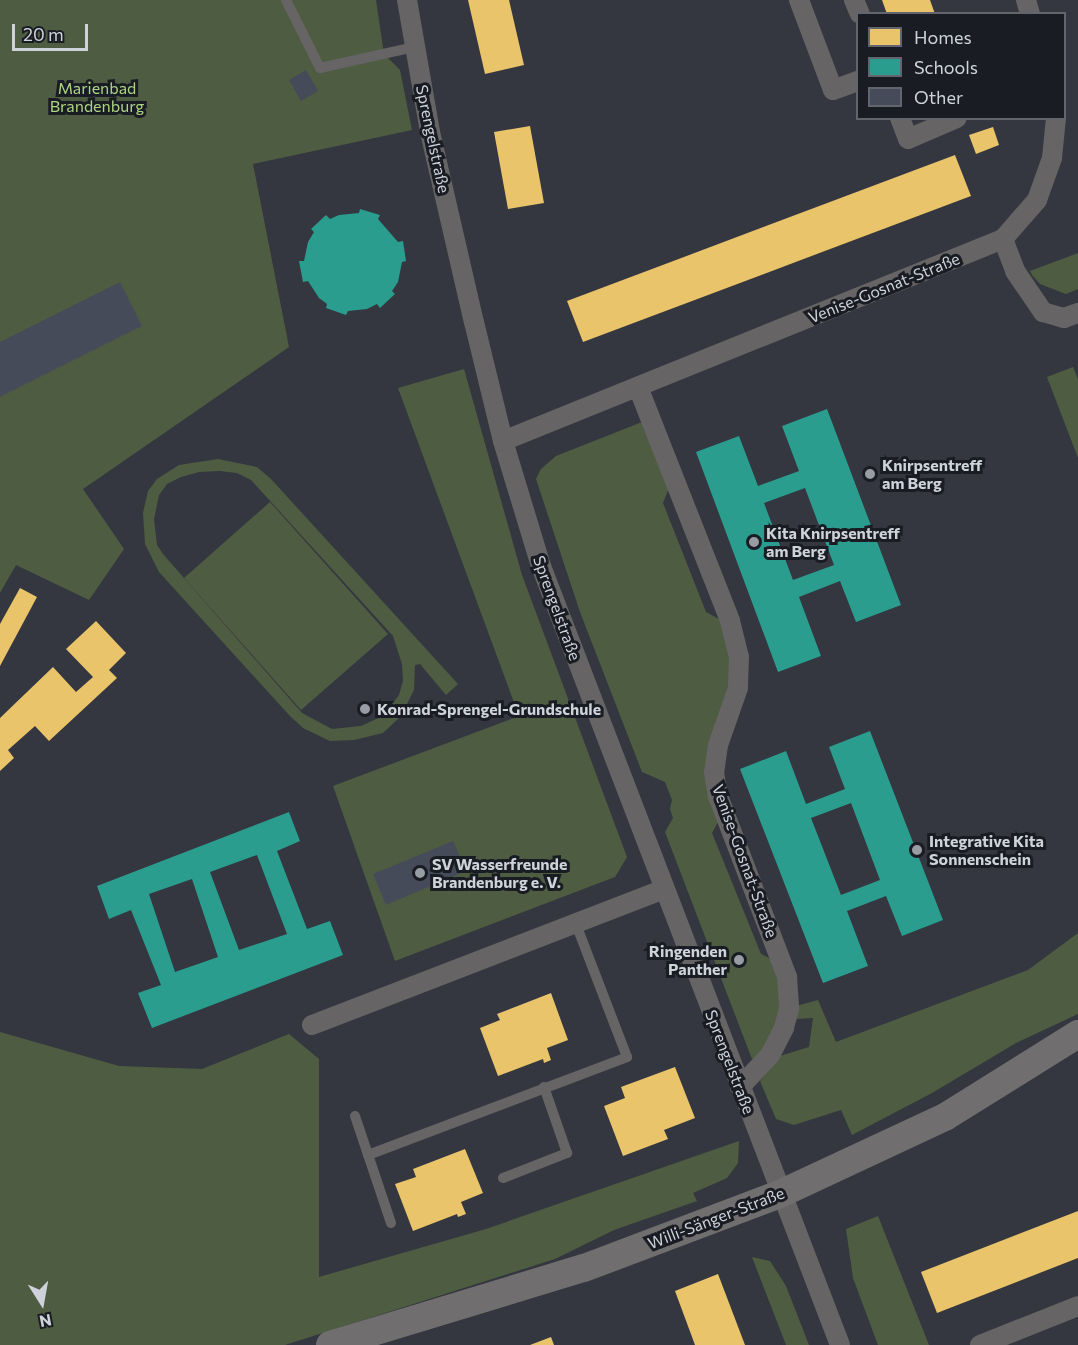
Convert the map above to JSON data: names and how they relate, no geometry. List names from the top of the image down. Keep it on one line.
{"streets":{"main road":["Willi-Sänger-Straße"],"street":["Sprengelstraße","Venise-Gosnat-Straße"]},"crossings":[["Sprengelstraße","Venise-Gosnat-Straße"],["Sprengelstraße","Willi-Sänger-Straße"]],"parks":["Marienbad Brandenburg"],"places":["Knirpsentreff am Berg","Kita Knirpsentreff am Berg","Konrad-Sprengel-Grundschule","Integrative Kita Sonnenschein","SV Wasserfreunde Brandenburg e. V.","Ringenden Panther"],"legend":["Homes","Schools","Other"],"scale_bar":"20 m","north":"bottom"}
